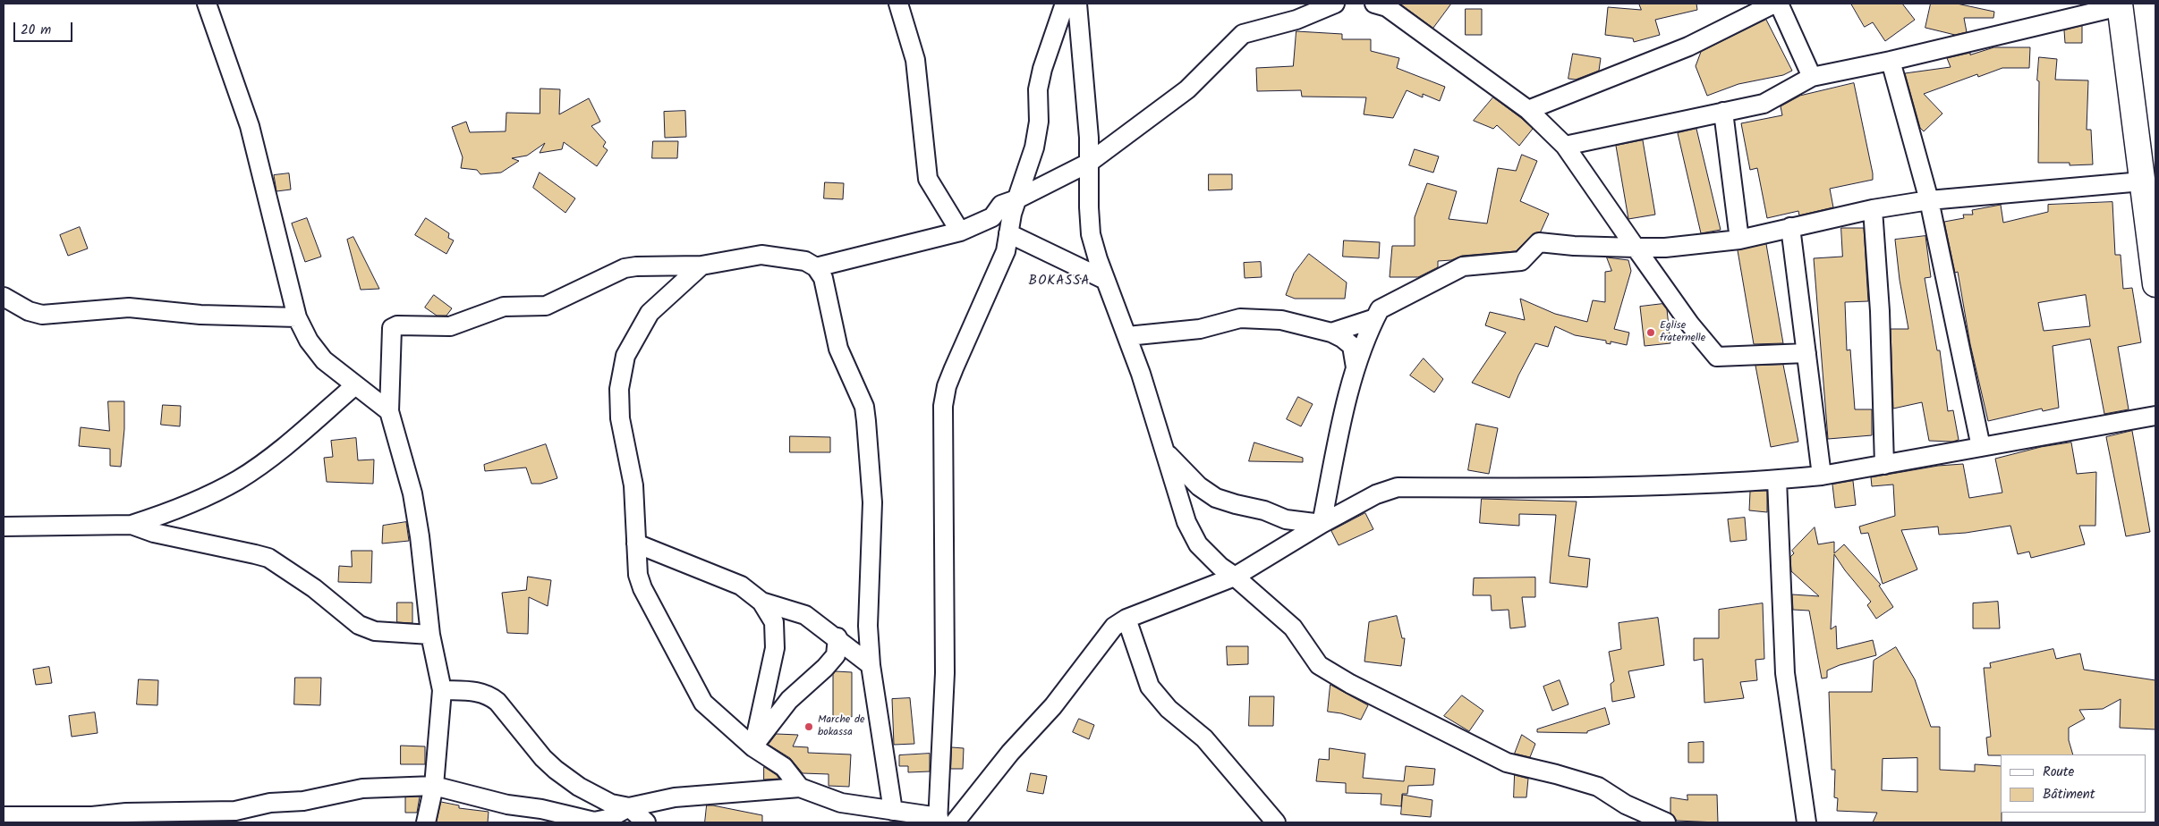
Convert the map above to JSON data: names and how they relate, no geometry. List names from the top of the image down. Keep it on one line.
{"districts":["BOKASSA"],"places":["Eglise fraternelle","Marche de bokassa"],"legend":["Route","Bâtiment"],"scale_bar":"20 m"}
